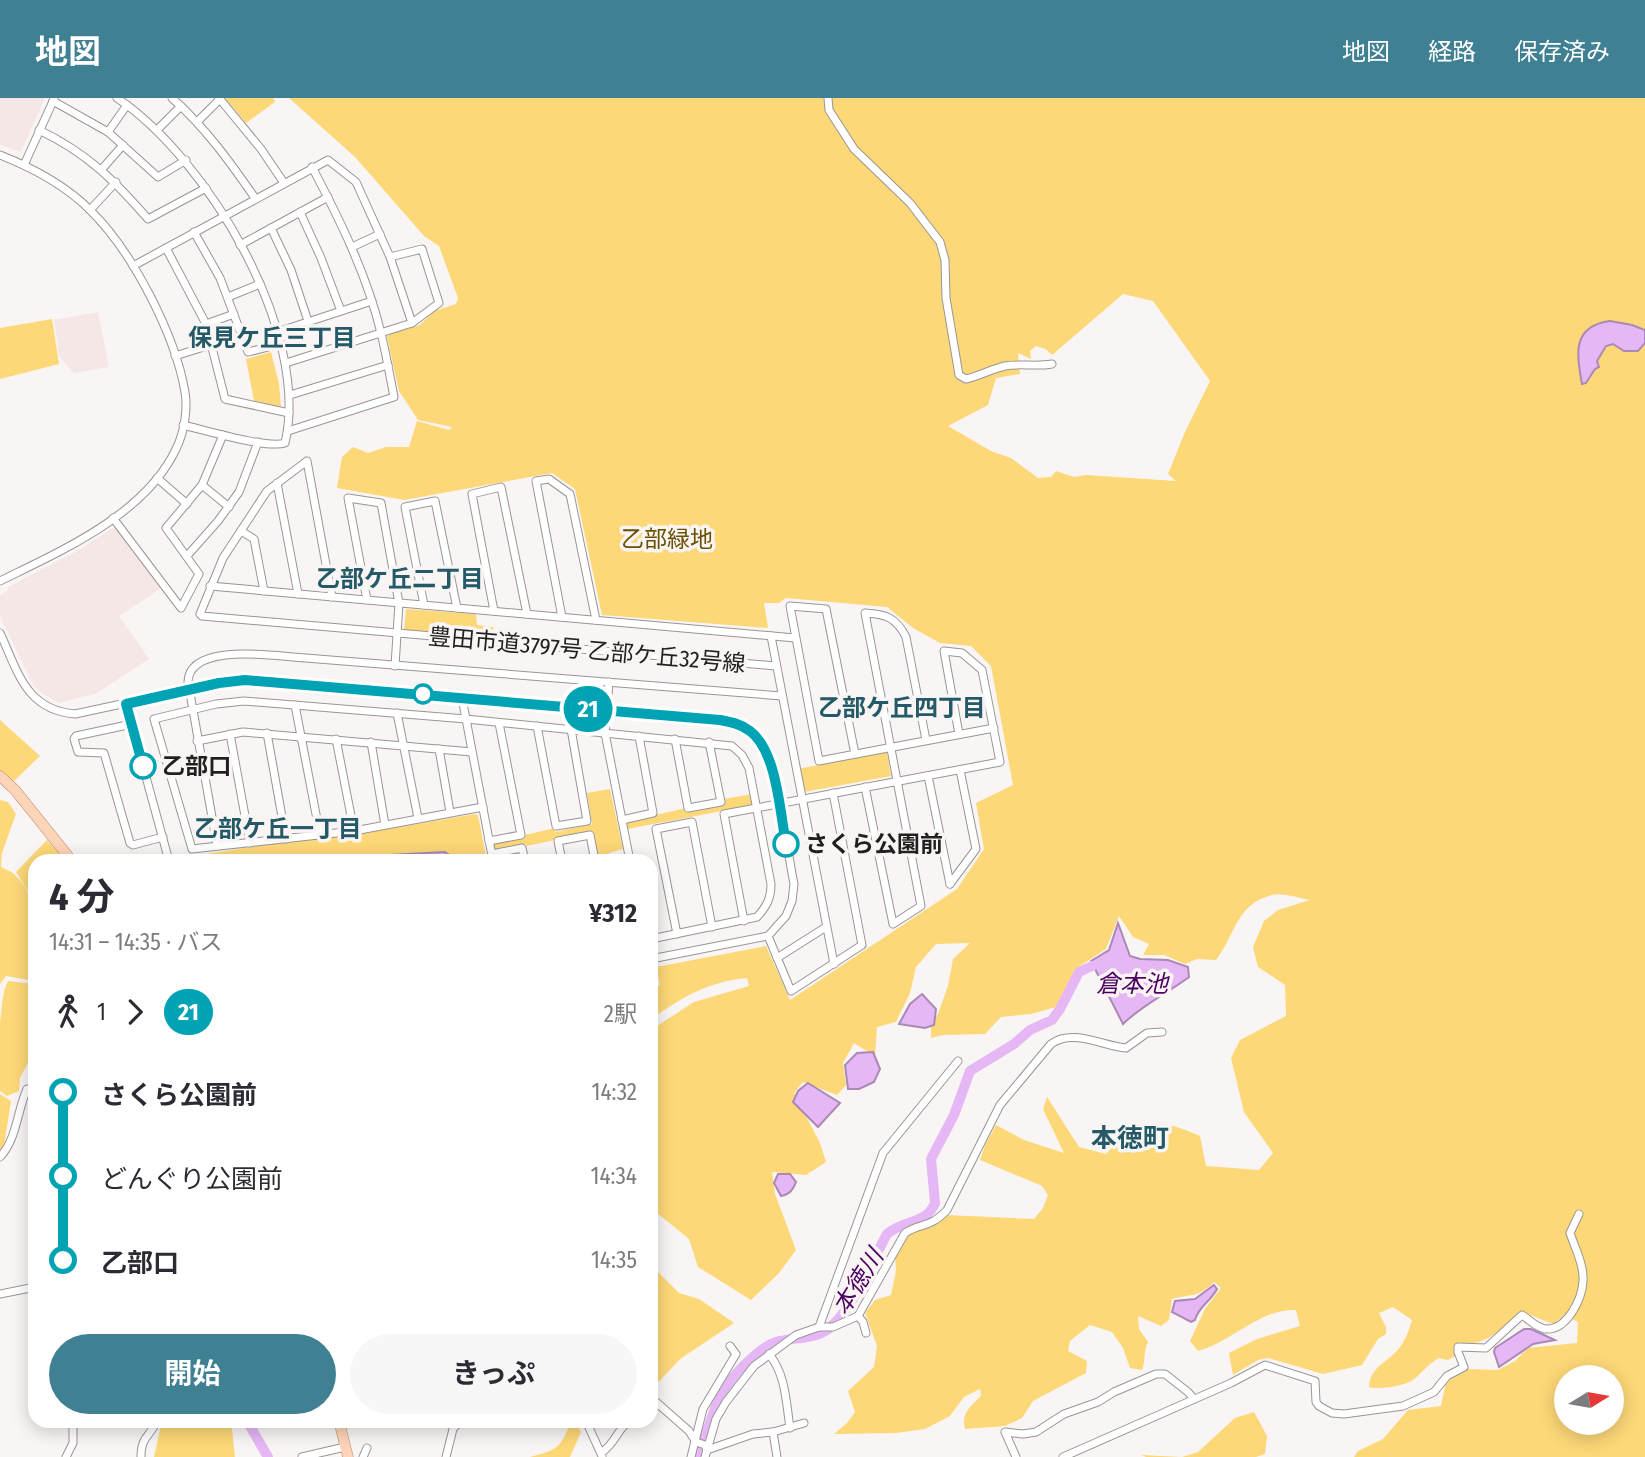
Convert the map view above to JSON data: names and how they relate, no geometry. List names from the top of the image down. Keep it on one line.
{"streets":{"street":["豊田市道3797号 乙部ケ丘32号線"]},"districts":["保見ケ丘三丁目","乙部ケ丘二丁目","乙部ケ丘四丁目","乙部ケ丘一丁目","本徳町"],"water":["倉本池","本徳川"],"parks":["乙部緑地"],"places":["乙部口","さくら公園前"],"lines":["bus line 21"],"north":"right","page":{"header":"地図","nav":["地図","経路","保存済み"],"on_map":"21","heading":["4 分","14:31 – 14:35 · バス","¥312"],"legs":["1","21","2駅"],"list":[{"name":"さくら公園前","value":"14:32"},{"name":"どんぐり公園前","value":"14:34"},{"name":"乙部口","value":"14:35"}],"buttons":["開始","きっぷ"]}}
